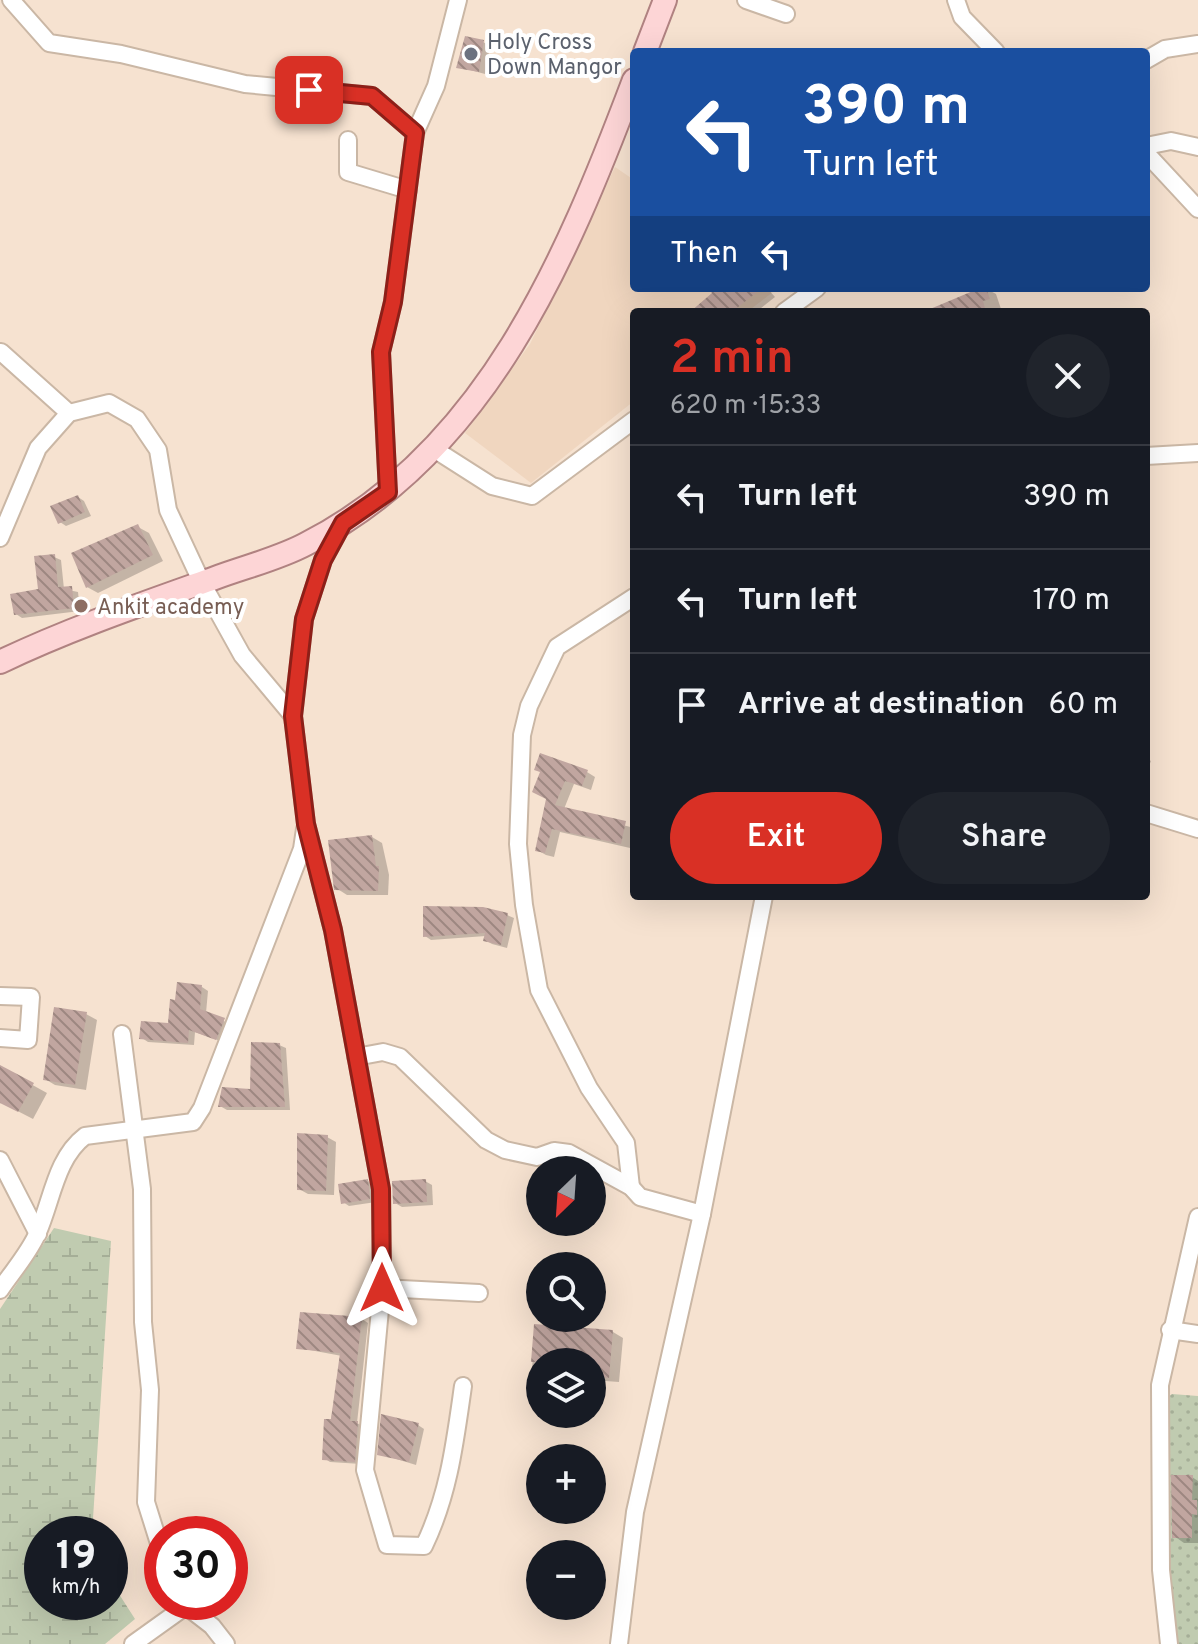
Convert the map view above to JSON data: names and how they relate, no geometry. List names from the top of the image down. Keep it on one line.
{"places":["Holy Cross Down Mangor","Ankit academy"],"north":"bottom left","page":{"turn":["390 m","Turn left"],"then":"Then","heading":["2 min","620 m · 15:33"],"list":[{"name":"Turn left","value":"390 m"},{"name":"Turn left","value":"170 m"},{"name":"Arrive at destination","value":"60 m"}],"buttons":["Exit","Share"],"map_buttons":["+","−"],"speed":"19 km/h","limit":"30"}}
